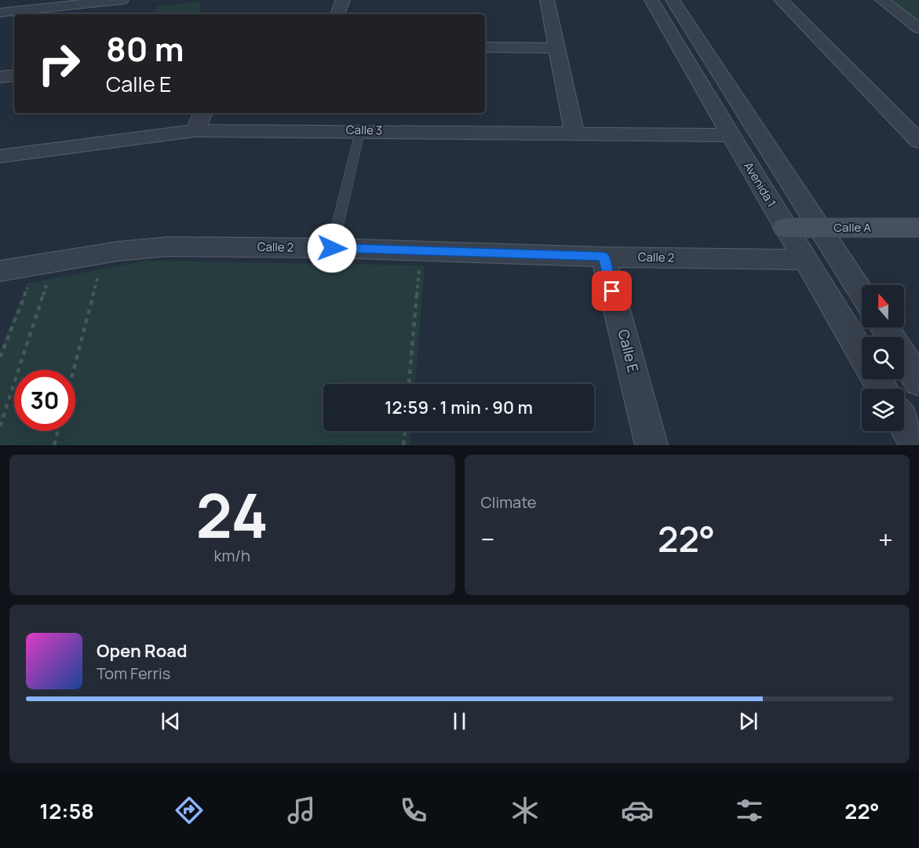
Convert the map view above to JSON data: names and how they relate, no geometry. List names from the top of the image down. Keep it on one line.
{"streets":{"street":["Calle 3","Avenida 1","Calle A","Calle 2","Calle E"]},"crossings":[["Calle 3","Avenida 1"],["Avenida 1","Calle A"],["Avenida 1","Calle 2"],["Calle 2","Calle E"]],"north":"top","page":{"turn":["80 m","Calle E"],"limit":"30","trip":"12:59 · 1 min · 90 m","tile":[["24","km/h"],"Climate"],"heat":["−","22°","+"],"song":["Open Road","Tom Ferris"],"tabs":["12:58","22°"]}}
